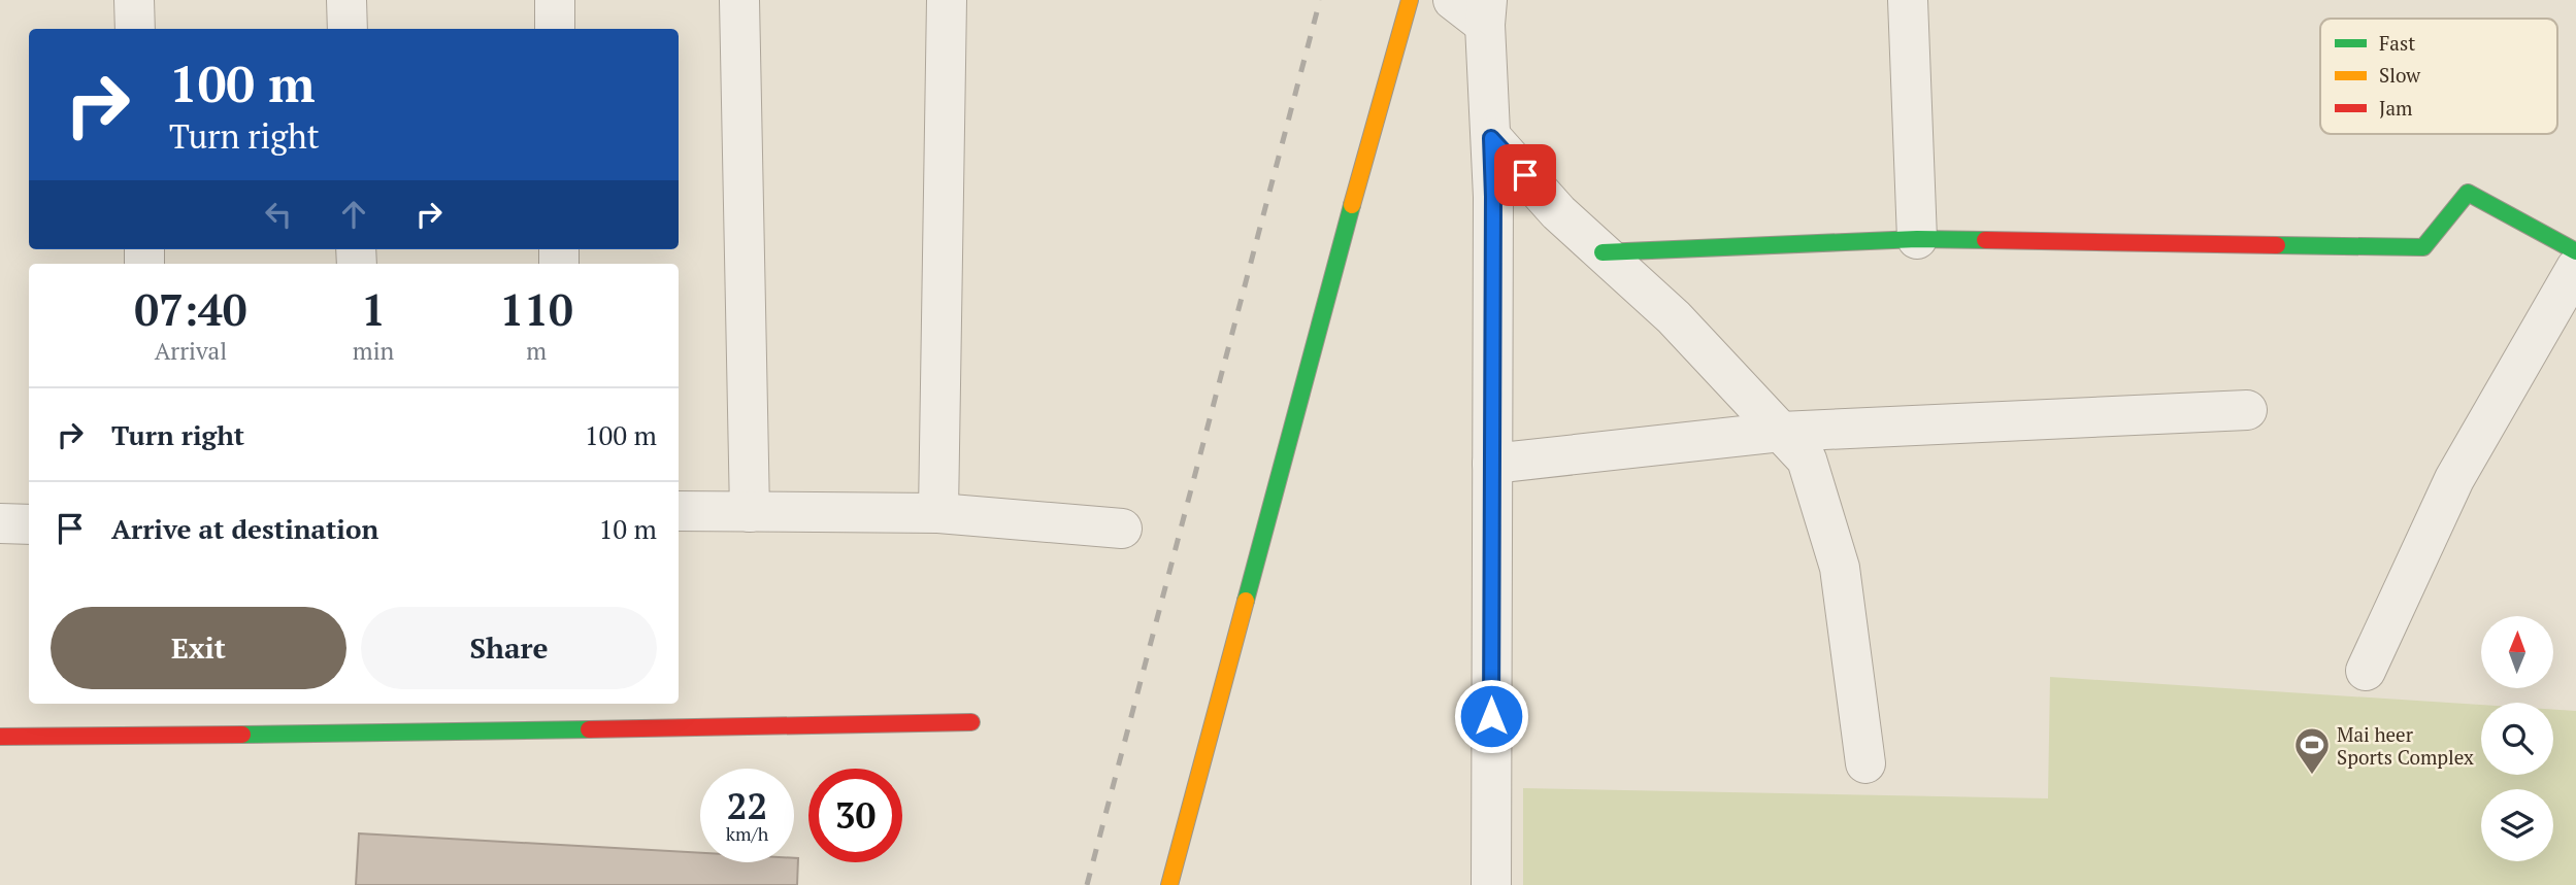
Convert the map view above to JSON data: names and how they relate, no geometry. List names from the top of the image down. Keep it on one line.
{"places":{"sports":["Mai heer Sports Complex"]},"legend":["Fast","Slow","Jam"],"north":"top","page":{"turn":["100 m","Turn right"],"eta":["07:40","Arrival","1","min","110","m"],"list":[{"name":"Turn right","value":"100 m"},{"name":"Arrive at destination","value":"10 m"}],"buttons":["Exit","Share"],"speed":"22 km/h","limit":"30"}}
